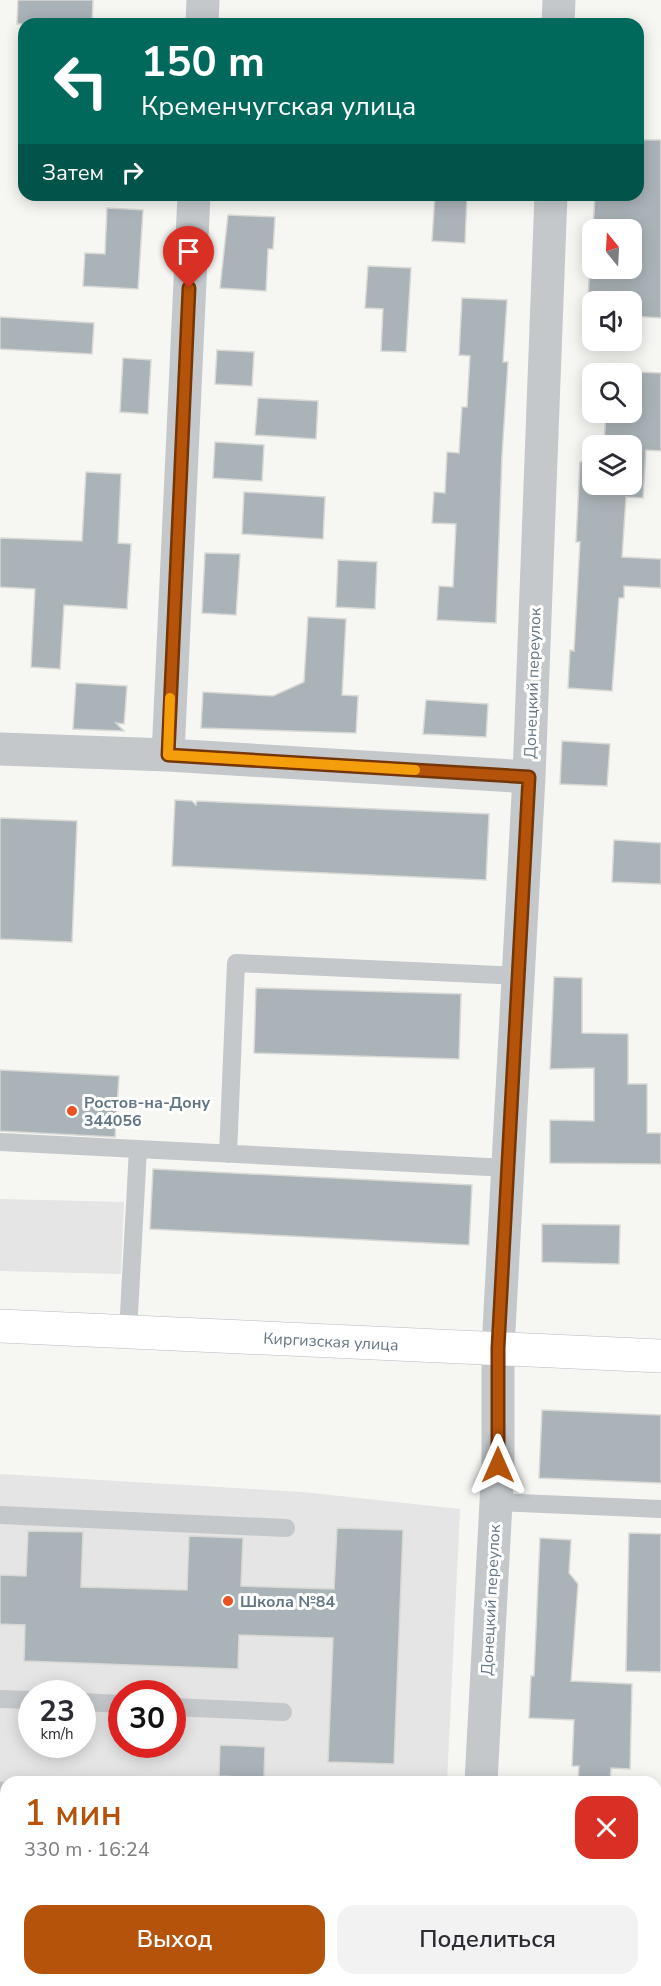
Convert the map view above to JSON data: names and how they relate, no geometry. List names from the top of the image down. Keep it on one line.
{"streets":{"main road":["Киргизская улица"],"street":["Донецкий переулок"]},"crossings":[["Донецкий переулок","Киргизская улица"]],"places":["Ростов-на-Дону 344056","Школа №84"],"north":"top","page":{"turn":["150 m","Кременчугская улица"],"then":"Затем","speed":"23 km/h","limit":"30","heading":["1 мин","330 m · 16:24"],"buttons":["Выход","Поделиться"]}}
